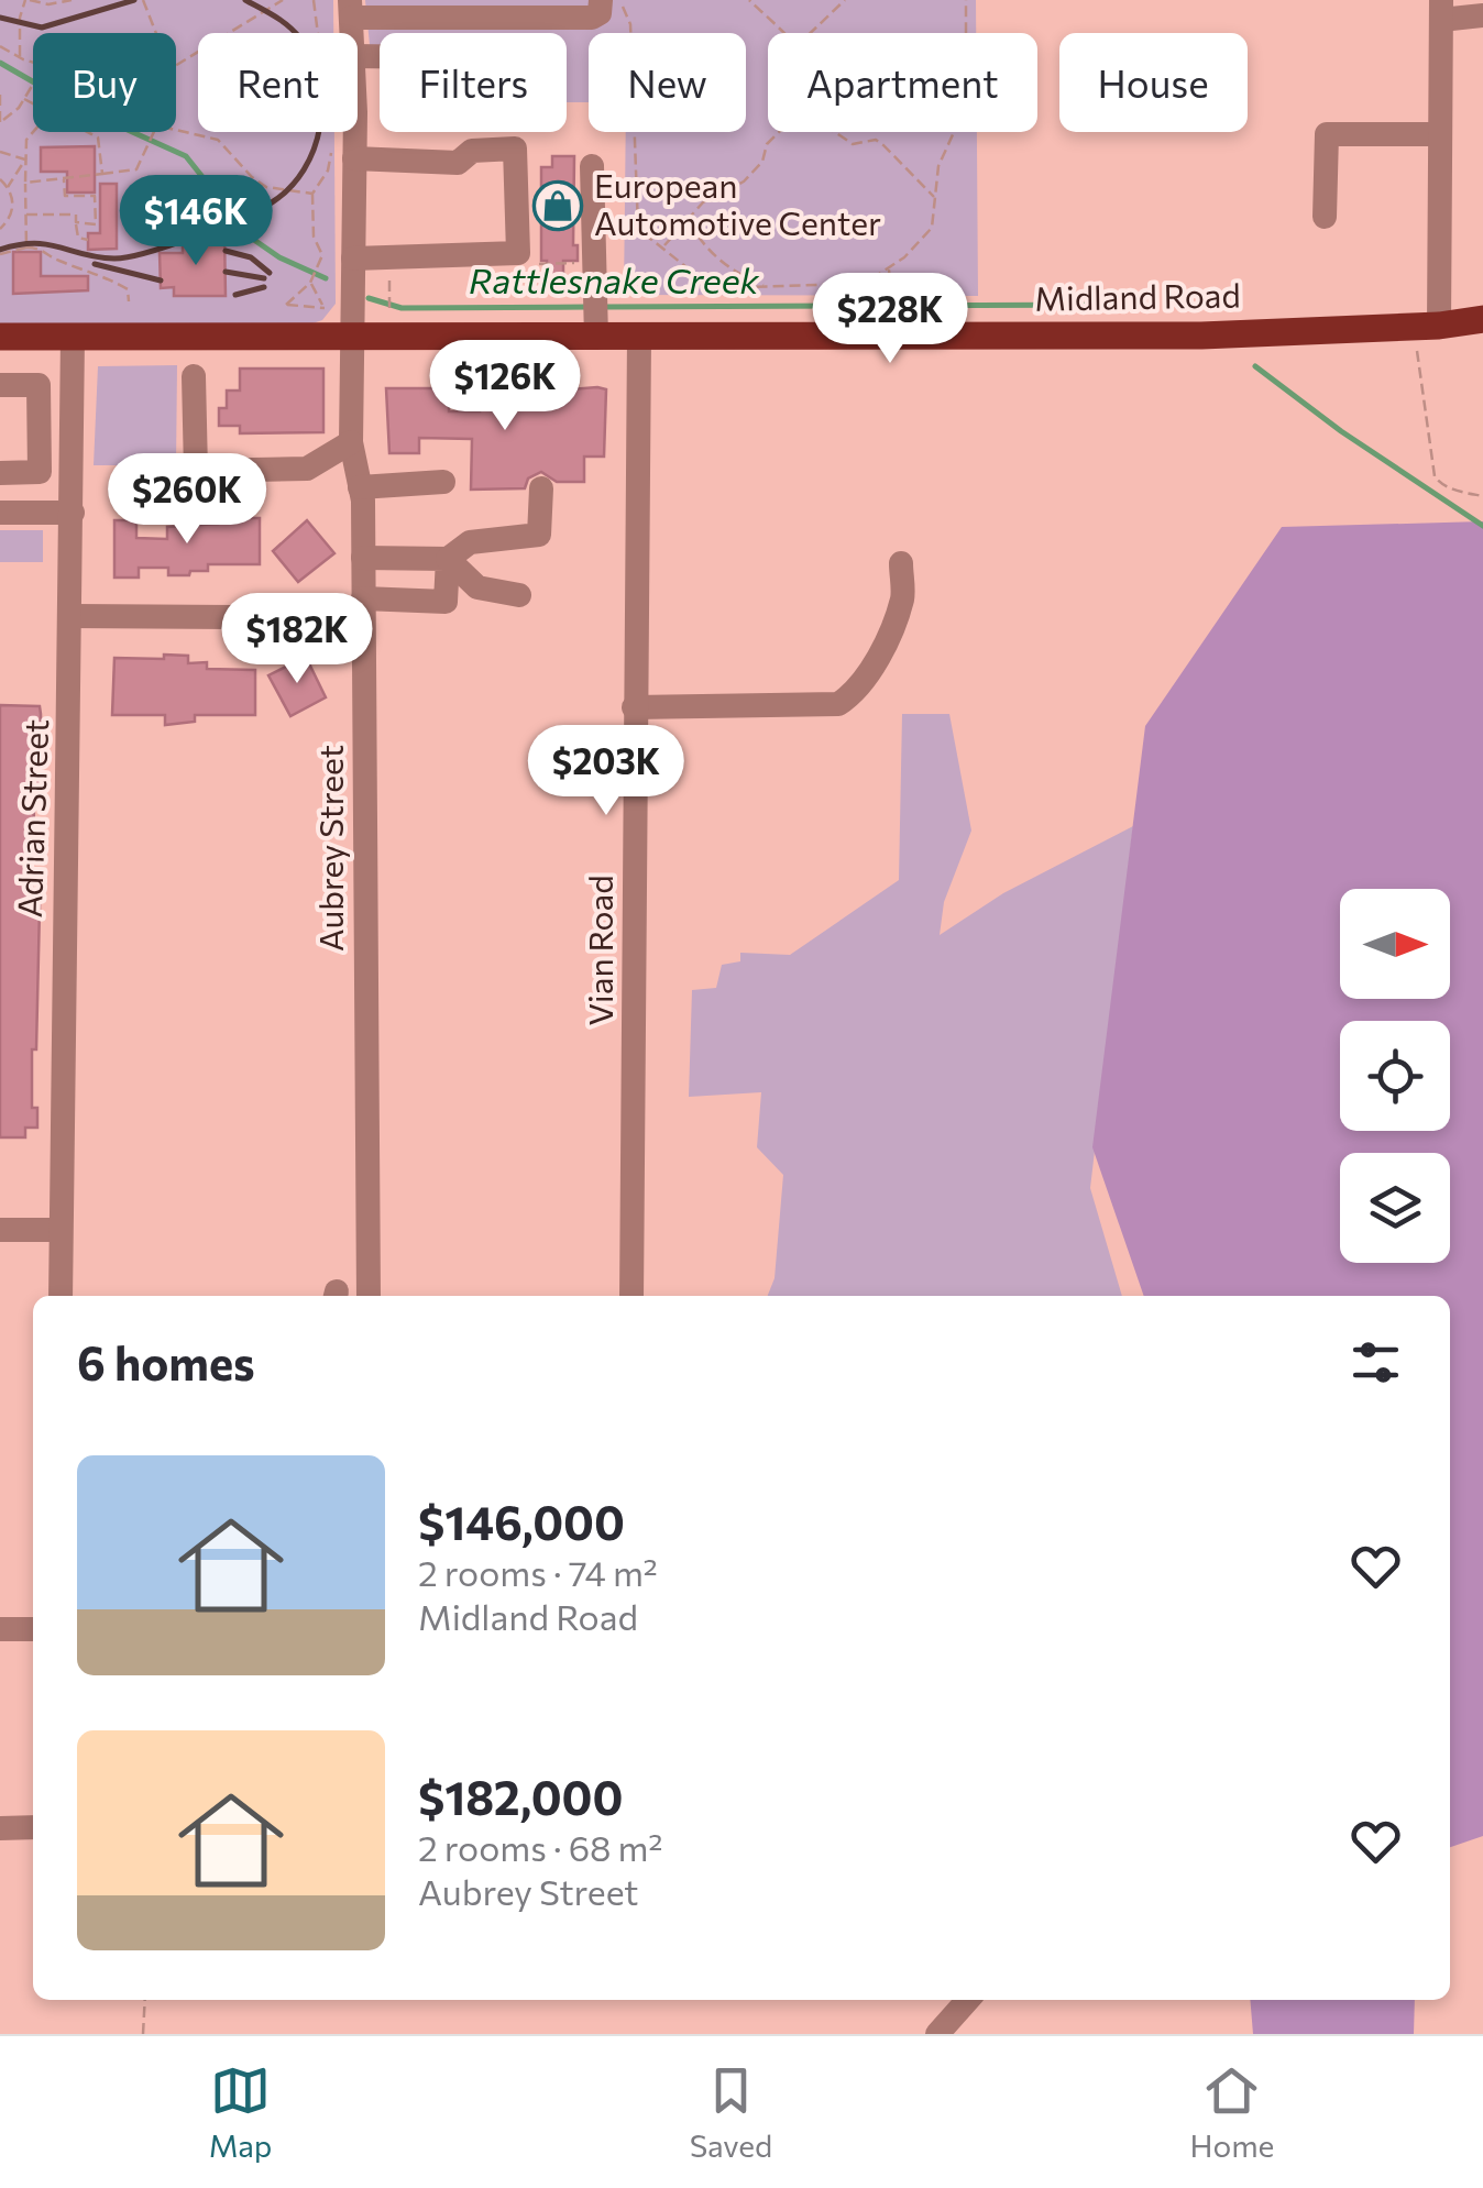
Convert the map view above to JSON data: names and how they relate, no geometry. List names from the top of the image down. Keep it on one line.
{"streets":{"main road":["Midland Road"],"street":["Adrian Street","Aubrey Street","Vian Road"]},"crossings":[["Midland Road","Adrian Street"],["Midland Road","Aubrey Street"],["Midland Road","Vian Road"]],"water":["Rattlesnake Creek"],"places":{"shop":["European Automotive Center"]},"north":"right","page":{"chip":["Buy","Rent","Filters","New","Apartment","House"],"price":["$146K","$228K","$126K","$260K","$182K","$203K"],"heading":"6 homes","list":[{"name":"$146,000","note":"2 rooms · 74 m² · Midland Road"},{"name":"$182,000","note":"2 rooms · 68 m² · Aubrey Street"}],"tabs":["Map","Saved","Home"]}}
